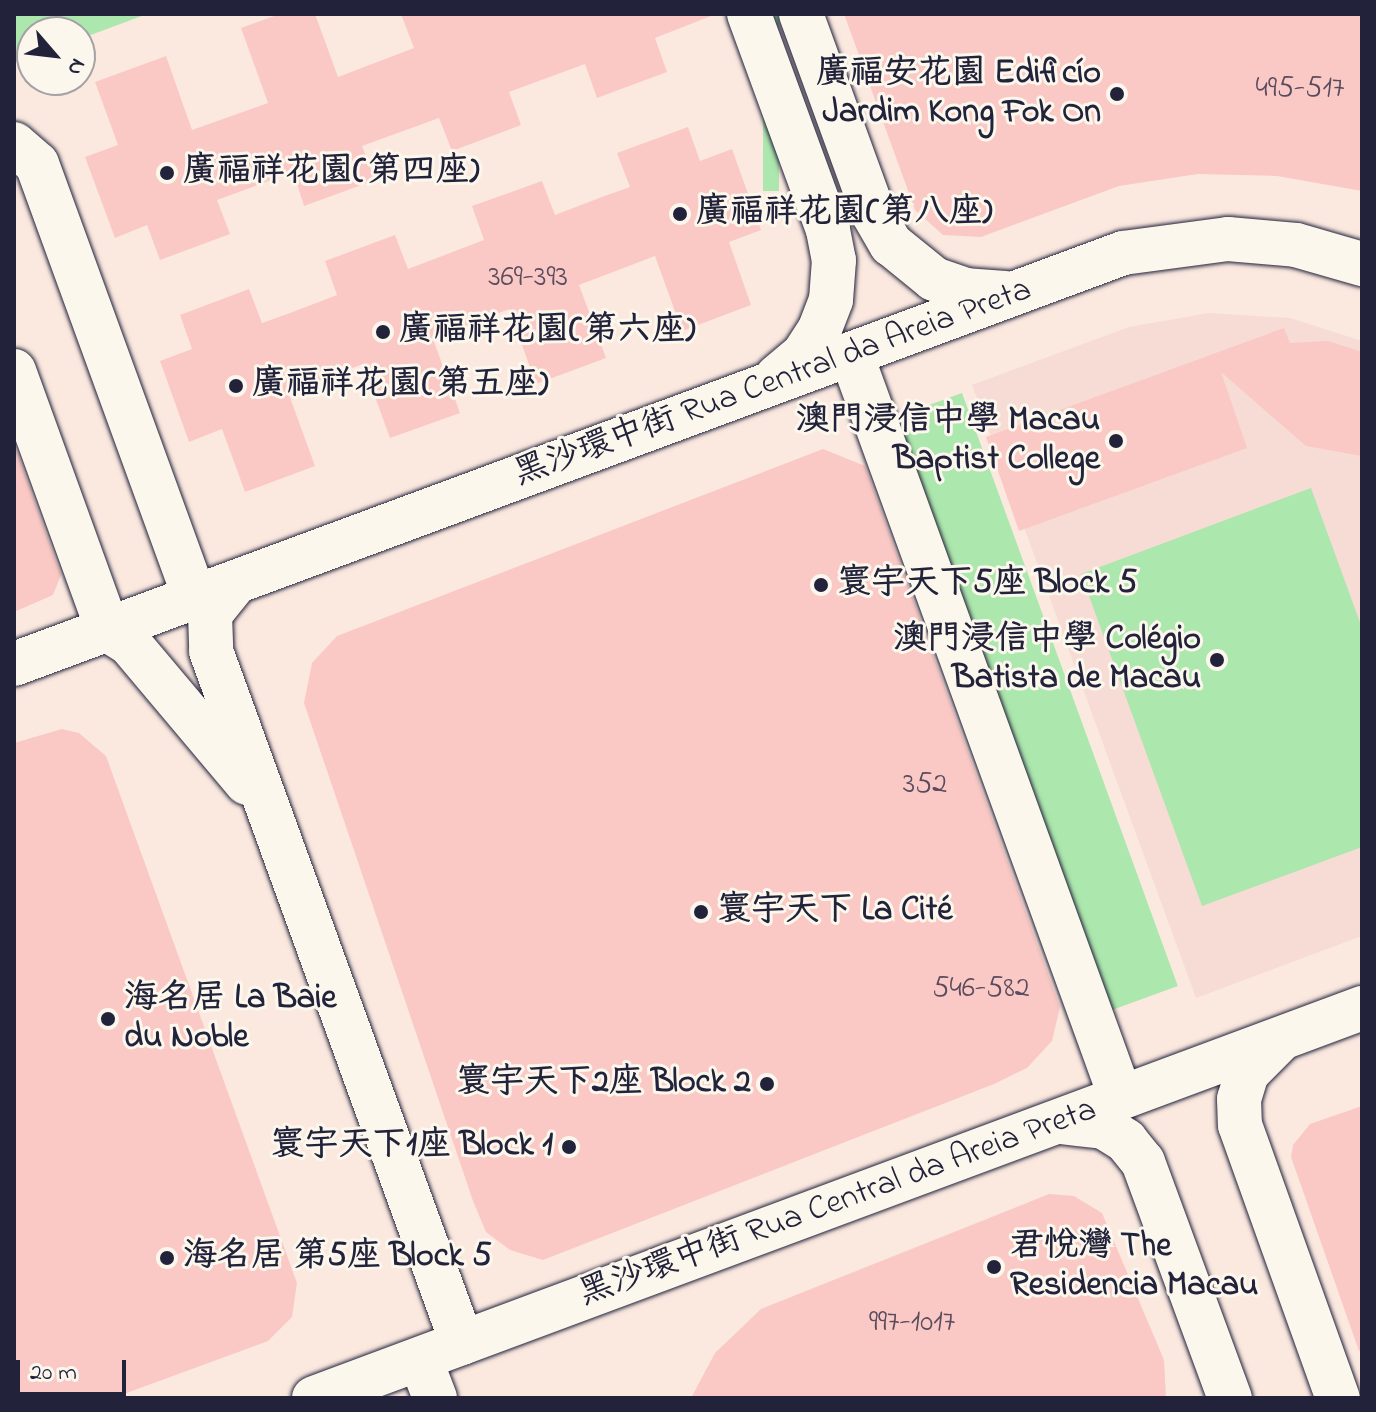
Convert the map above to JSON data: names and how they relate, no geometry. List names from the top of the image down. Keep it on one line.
{"streets":{"street":["黑沙環中街 Rua Central da Areia Preta"]},"places":["廣福安花園 Edificío Jardim Kong Fok On","廣福祥花園(第四座)","廣福祥花園(第八座)","廣福祥花園(第六座)","廣福祥花園(第五座)","澳門浸信中學 Macau Baptist College","寰宇天下5座 Block 5","澳門浸信中學 Colégio Batista de Macau","寰宇天下 La Cité","海名居 La Baie du Noble","寰宇天下2座 Block 2","寰宇天下1座 Block 1","海名居 第5座 Block 5","君悅灣 The Residencia Macau"],"house_numbers":["495-517","369-393","352","546-582","997-1017"],"scale_bar":"20 m","north":"bottom right"}
